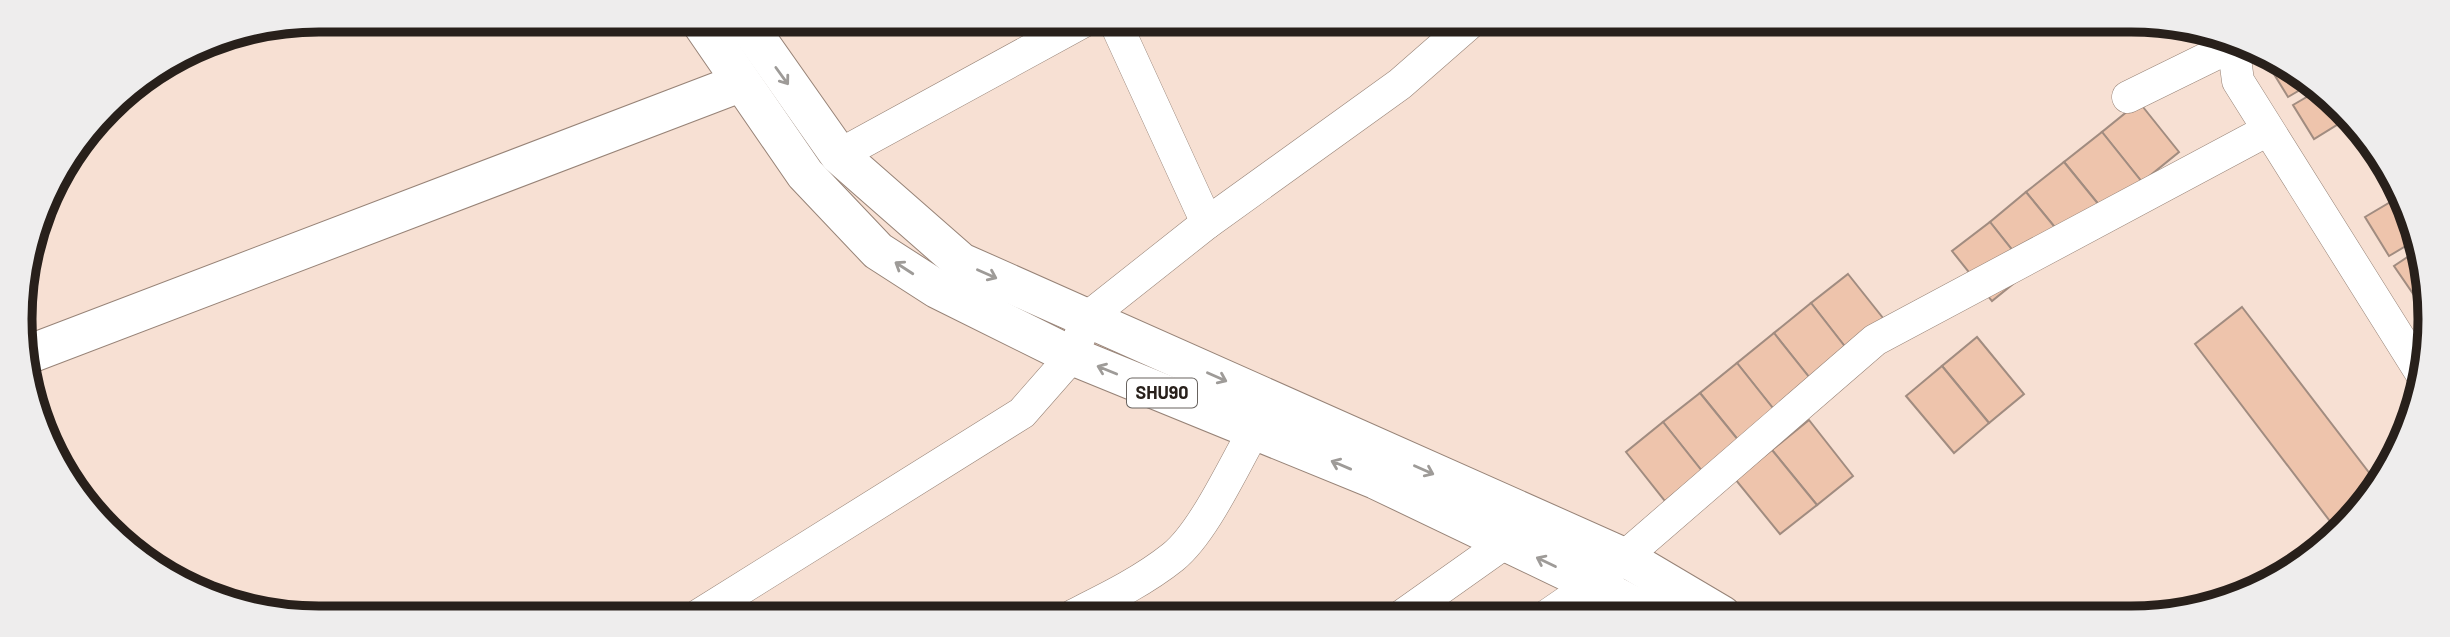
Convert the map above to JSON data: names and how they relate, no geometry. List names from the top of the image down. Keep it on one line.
{"streets":{"main road":["SHU90"]}}
